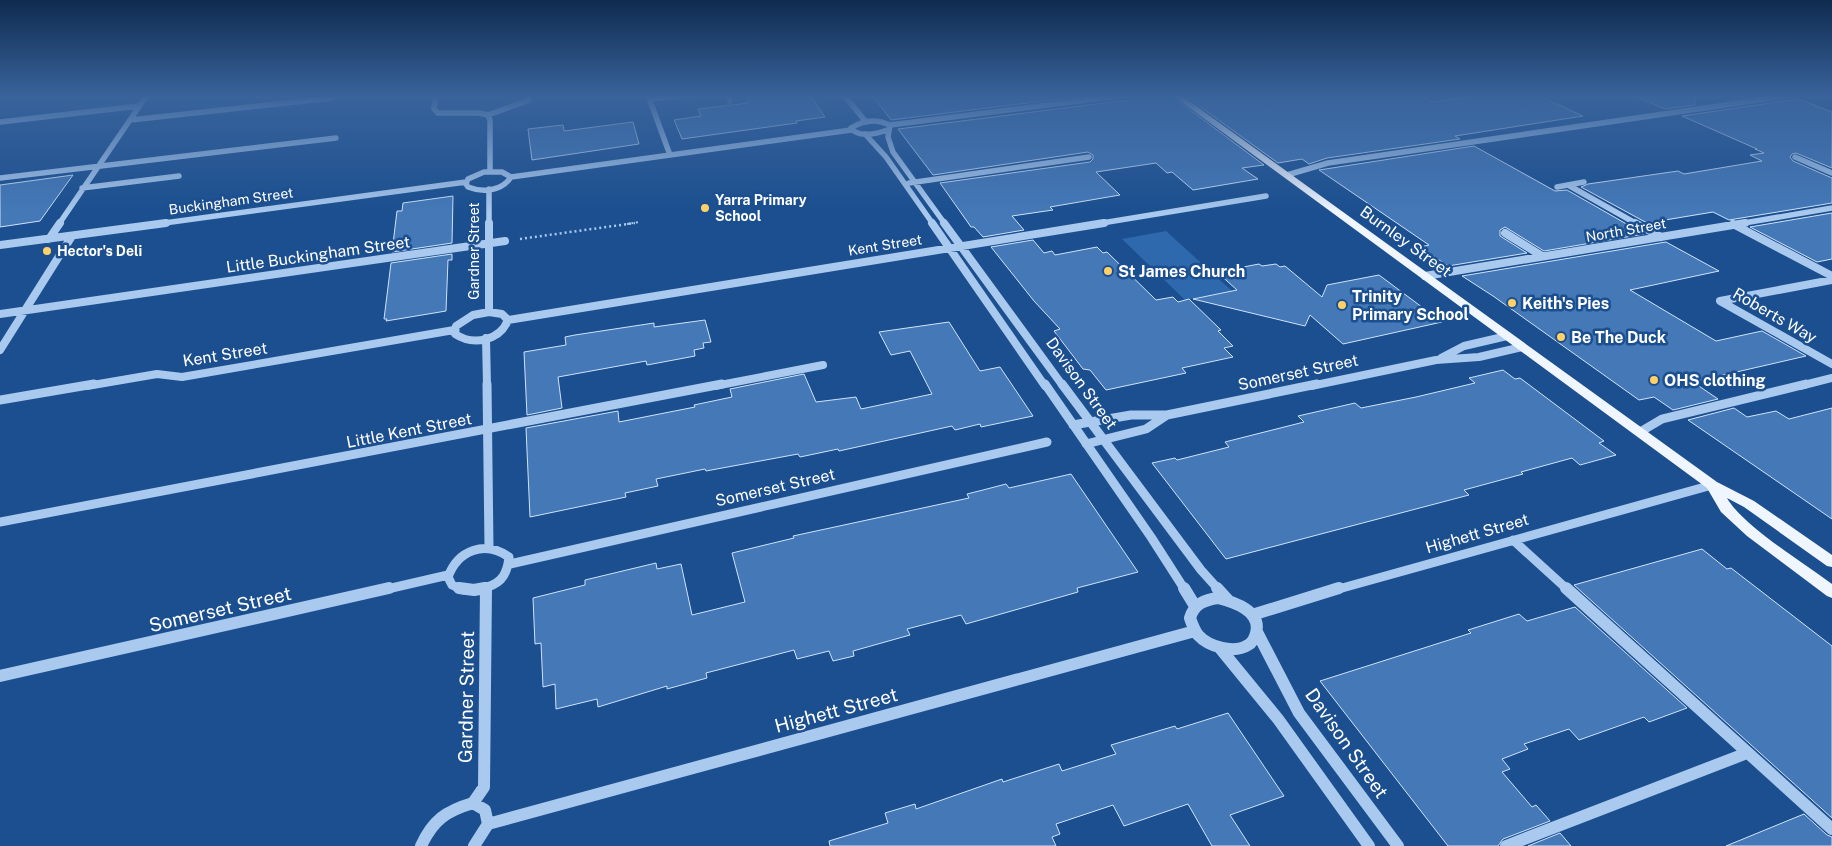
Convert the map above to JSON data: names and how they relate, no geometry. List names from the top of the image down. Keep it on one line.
{"streets":{"main road":["Burnley Street"],"street":["Buckingham Street","North Street","Kent Street","Gardner Street","Little Buckingham Street","Roberts Way","Somerset Street","Davison Street","Little Kent Street","Highett Street"]},"crossings":[["North Street","Burnley Street"],["Burnley Street","Somerset Street"],["Burnley Street","Highett Street"],["Kent Street","Davison Street"],["Gardner Street","Little Buckingham Street"],["Gardner Street","Somerset Street"],["Somerset Street","Davison Street"],["Davison Street","Highett Street"]],"places":["Yarra Primary School","Hector's Deli","St James Church","Keith's Pies","Trinity Primary School","Be The Duck","OHS clothing"]}
